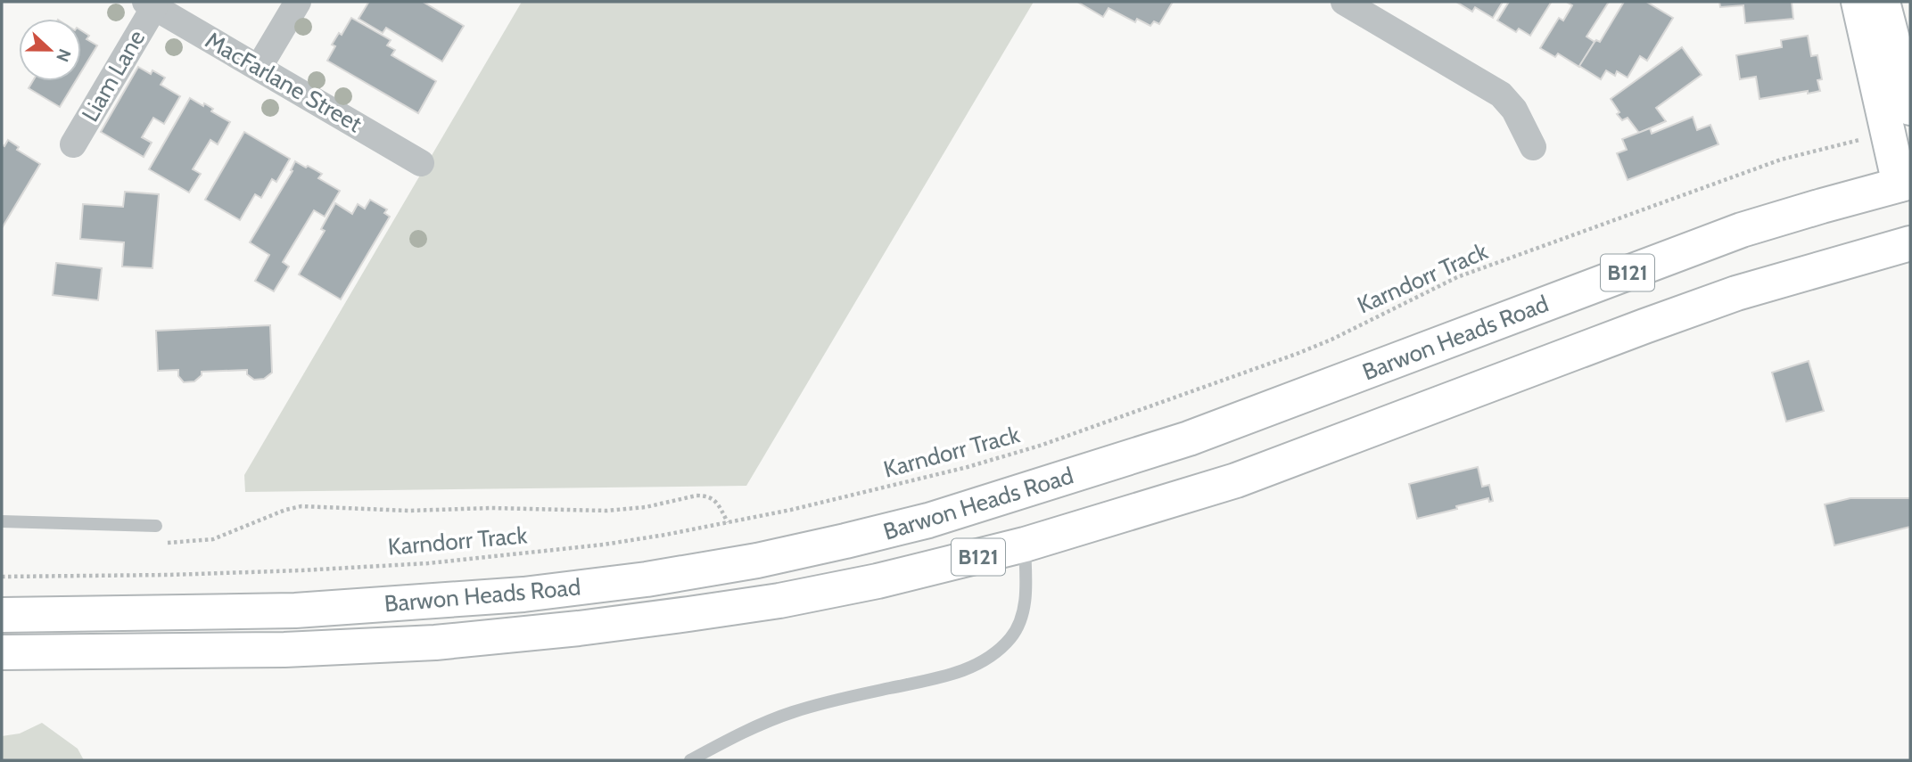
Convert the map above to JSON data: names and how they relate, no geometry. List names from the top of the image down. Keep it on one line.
{"streets":{"main road":["B121","Barwon Heads Road"],"street":["Liam Lane","MacFarlane Street"],"path":["Karndorr Track"]},"crossings":[["Liam Lane","MacFarlane Street"]],"north":"right"}
